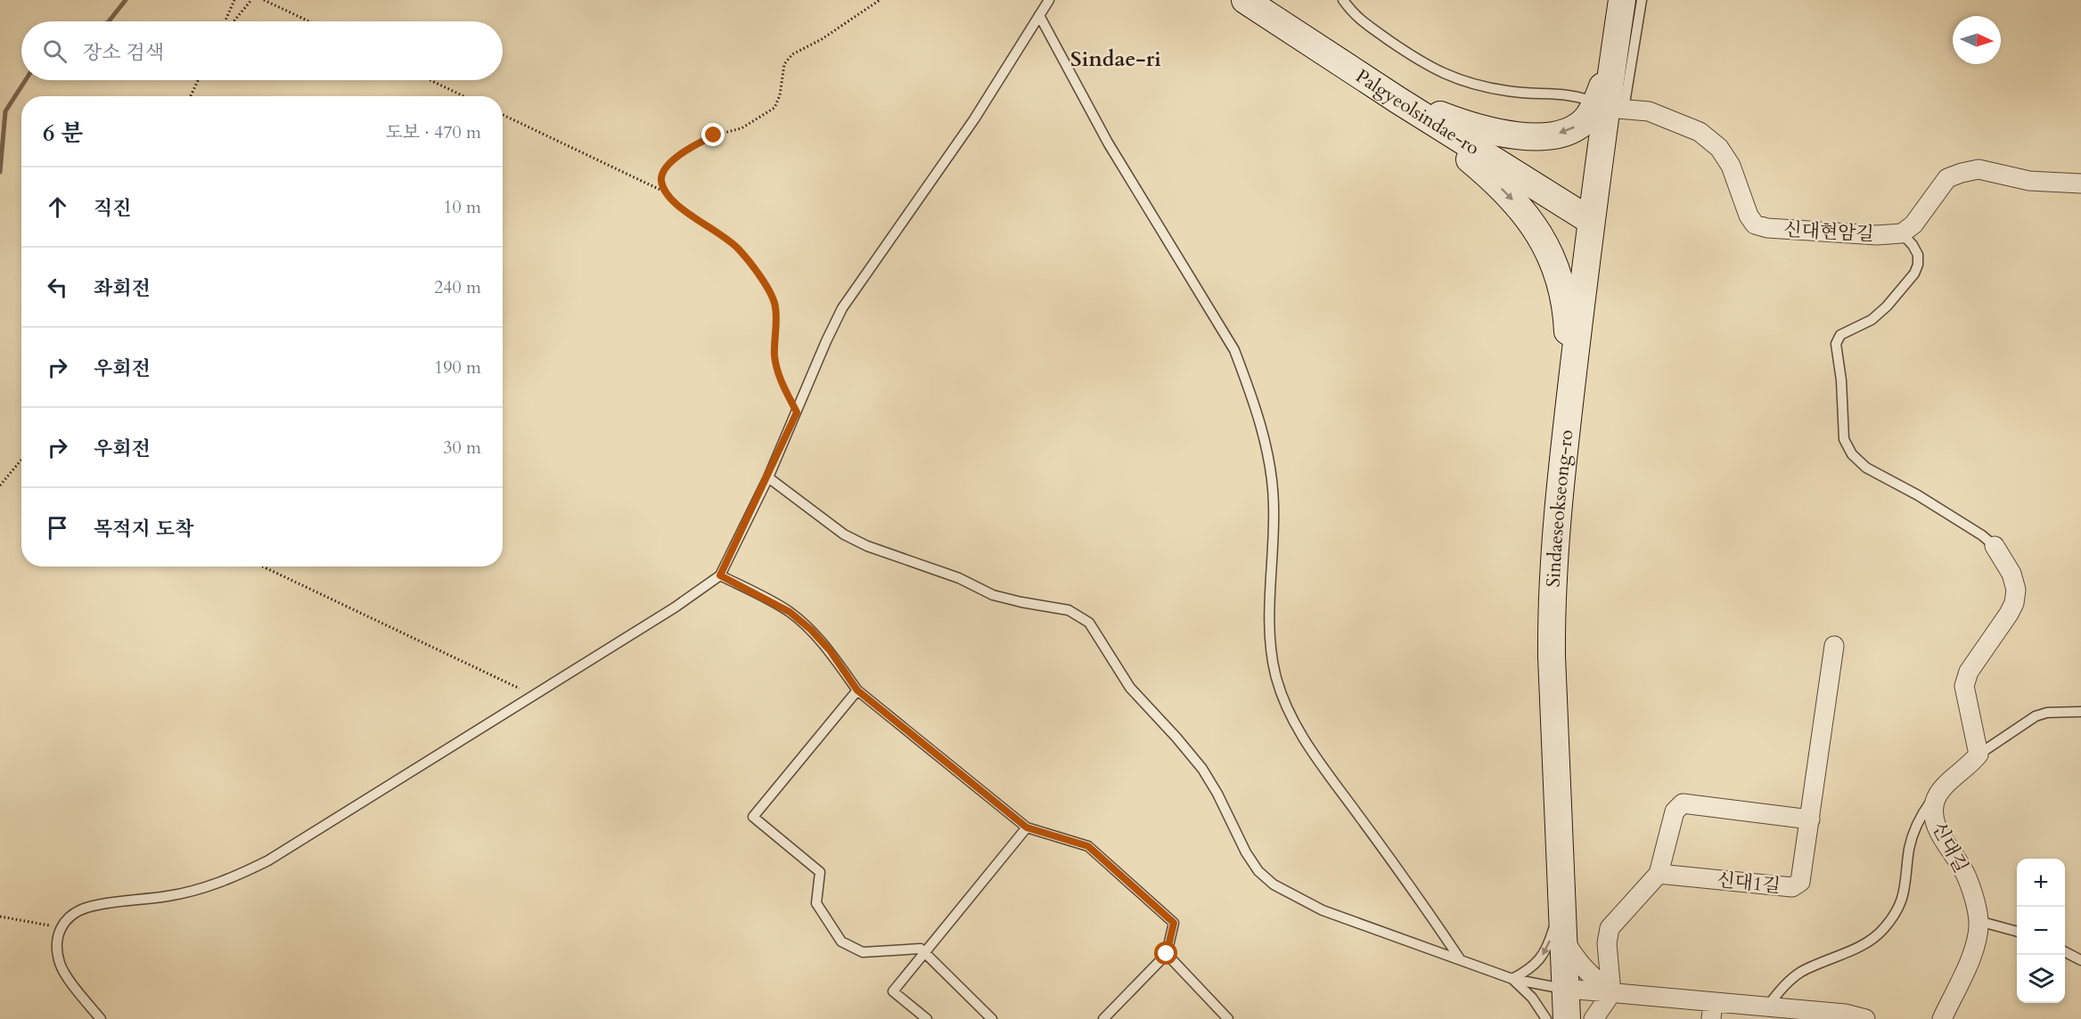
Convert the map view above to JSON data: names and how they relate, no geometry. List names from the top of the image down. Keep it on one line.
{"streets":{"street":["Palgyeolsindae-ro","신대현암길","Sindaeseokseong-ro","신대길","신대1길"]},"crossings":[["Palgyeolsindae-ro","Sindaeseokseong-ro"],["신대현암길","Sindaeseokseong-ro"]],"districts":["Sindae-ri"],"north":"right","page":{"search":"장소 검색","heading":["6 분","도보 · 470 m"],"list":[["직진","10 m"],["좌회전","240 m"],["우회전","190 m"],["우회전","30 m"],"목적지 도착"],"map_buttons":["+","−"]}}
